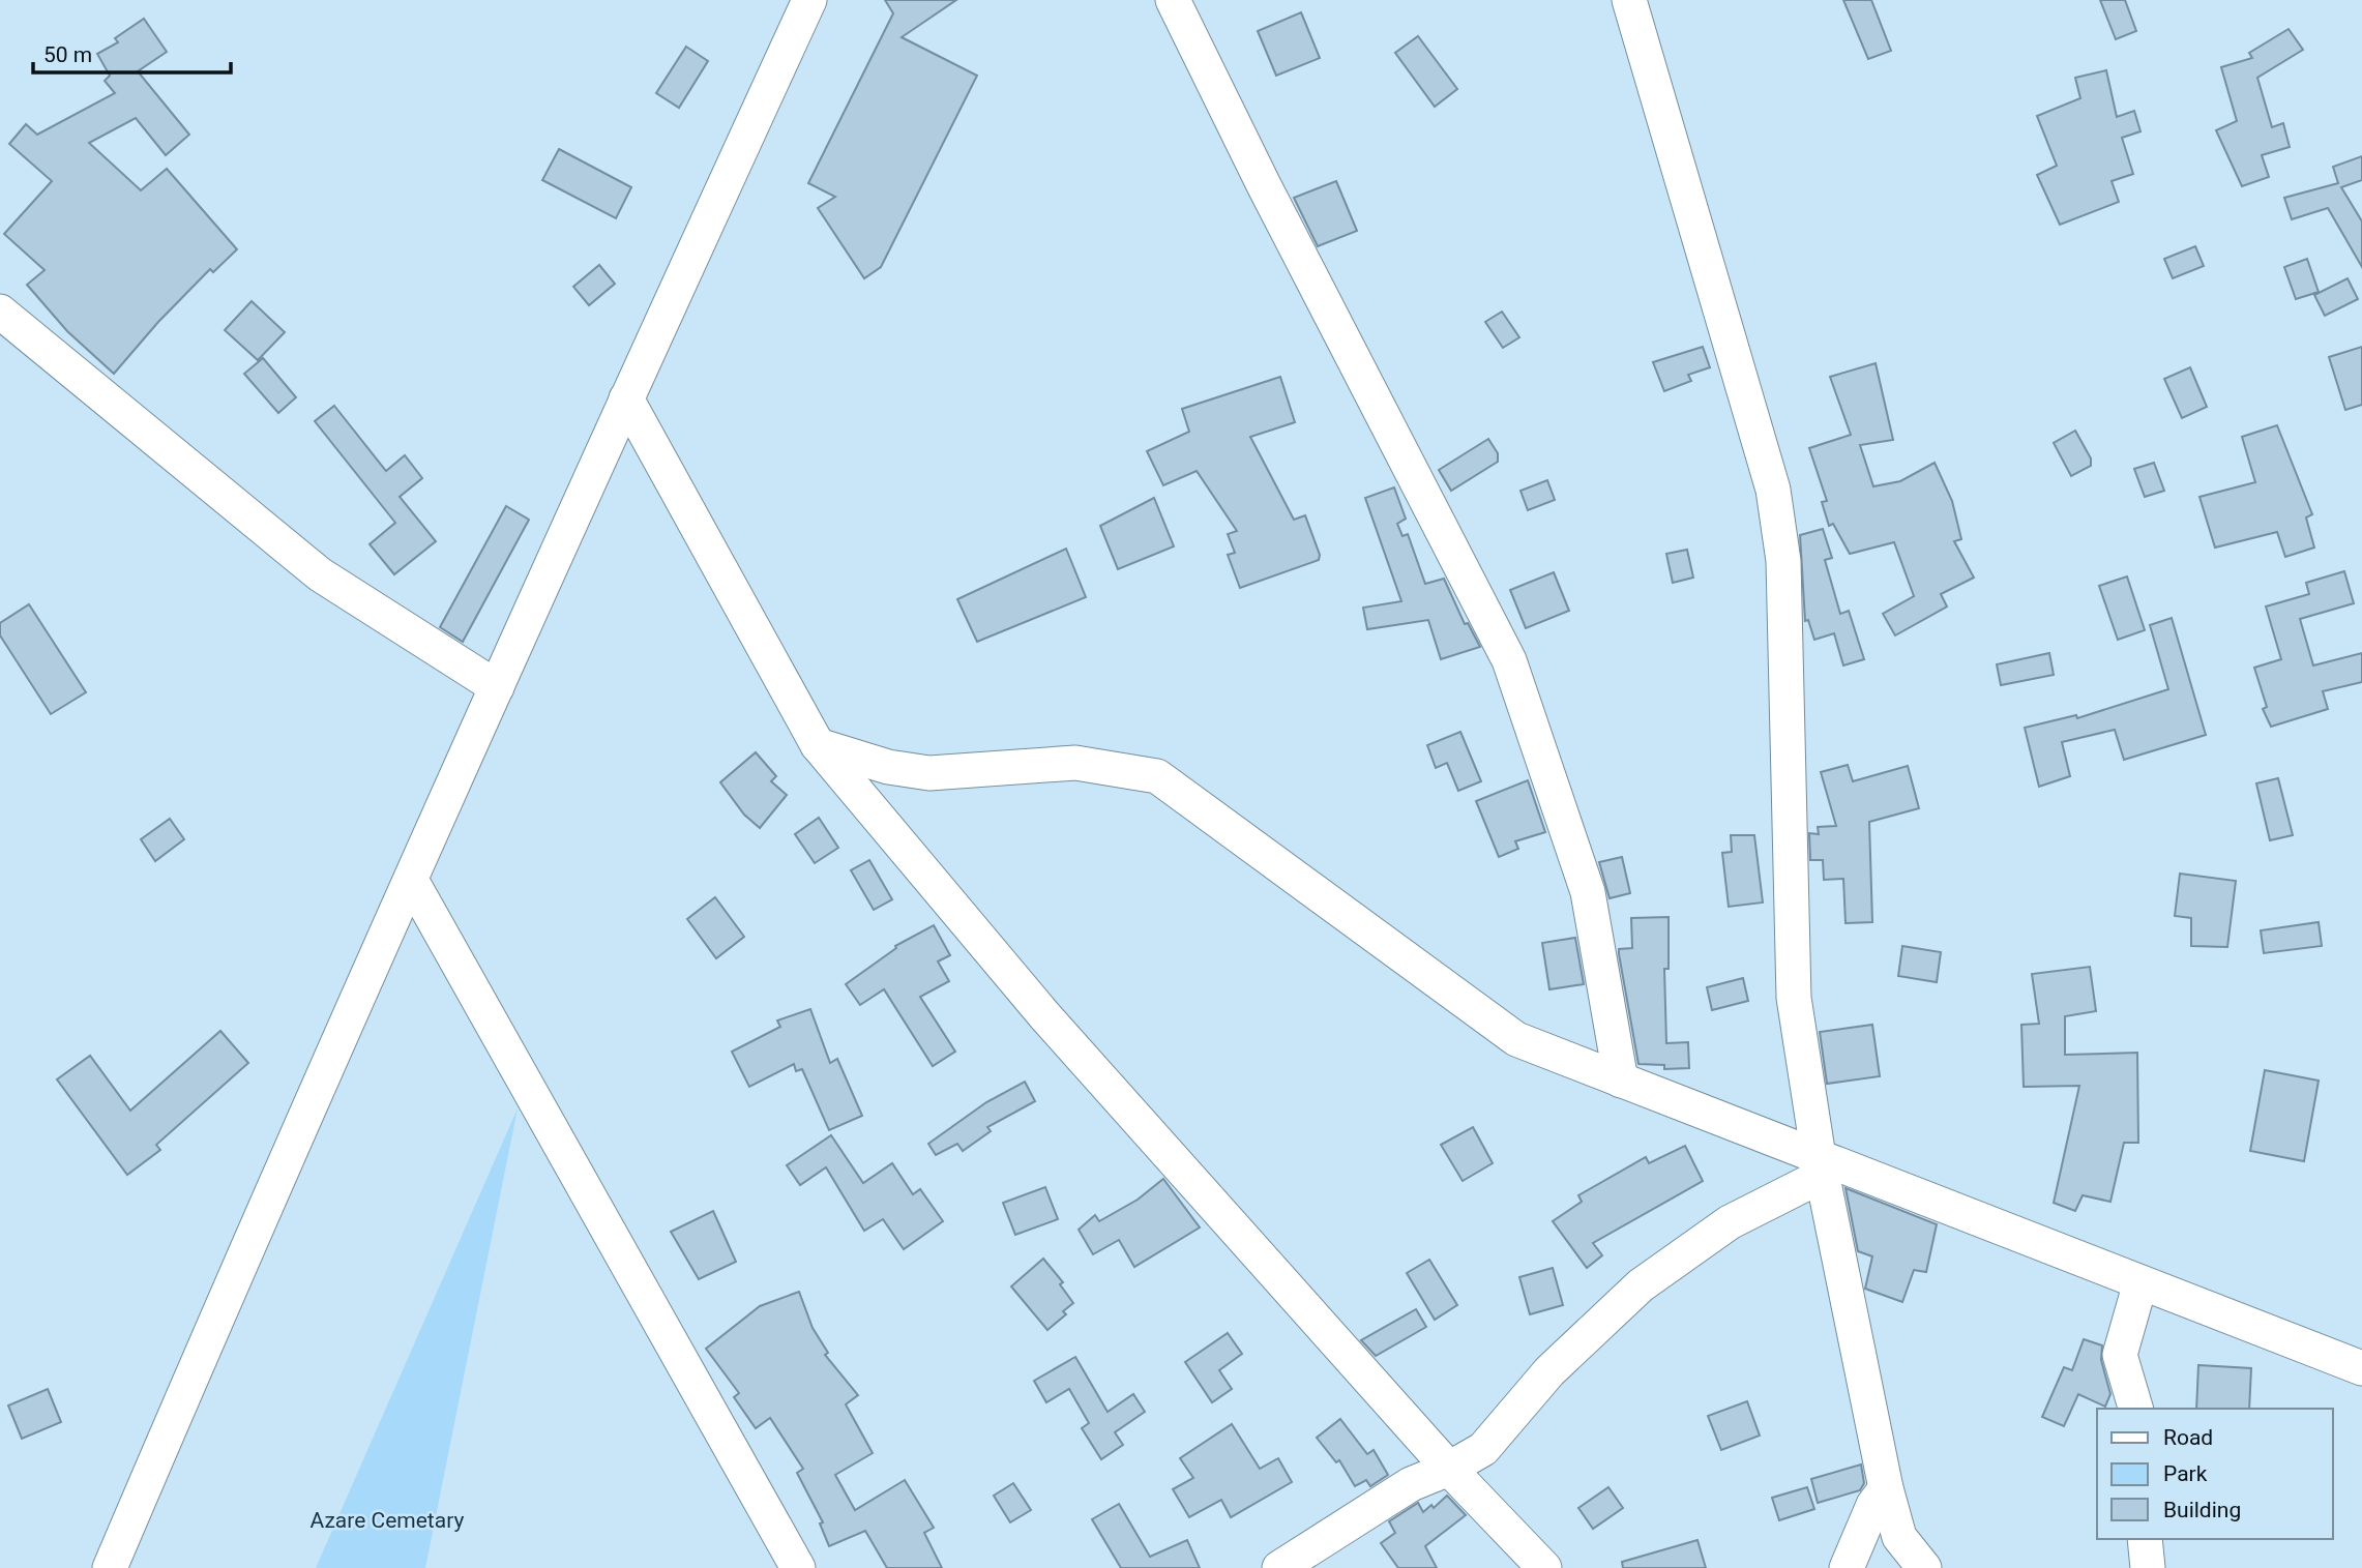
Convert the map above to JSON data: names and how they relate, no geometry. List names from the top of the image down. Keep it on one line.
{"parks":["Azare Cemetary"],"legend":["Road","Park","Building"],"scale_bar":"50 m"}
